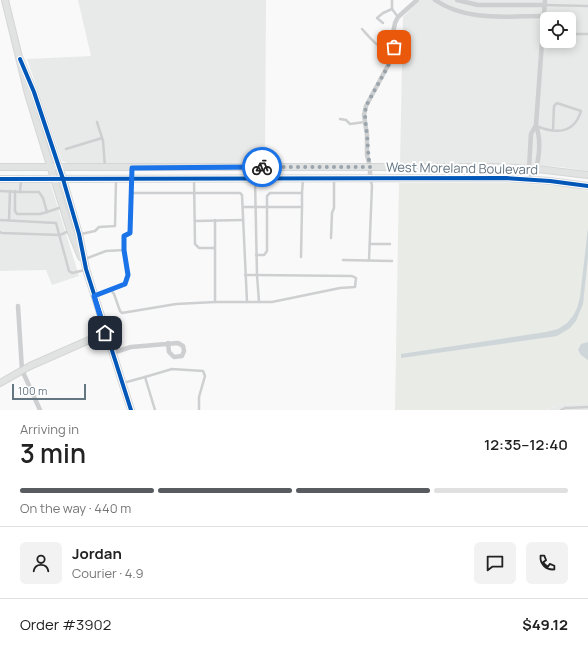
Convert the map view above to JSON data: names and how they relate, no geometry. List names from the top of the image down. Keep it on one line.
{"streets":{"street":["West Moreland Boulevard"]},"scale_bar":"100 m","page":{"scale":"100 m","heading":["3 min","Arriving in","12:35–12:40"],"panel":["Jordan","Courier · 4.9","Order #3902","$49.12"],"bar":"On the way · 440 m"}}
